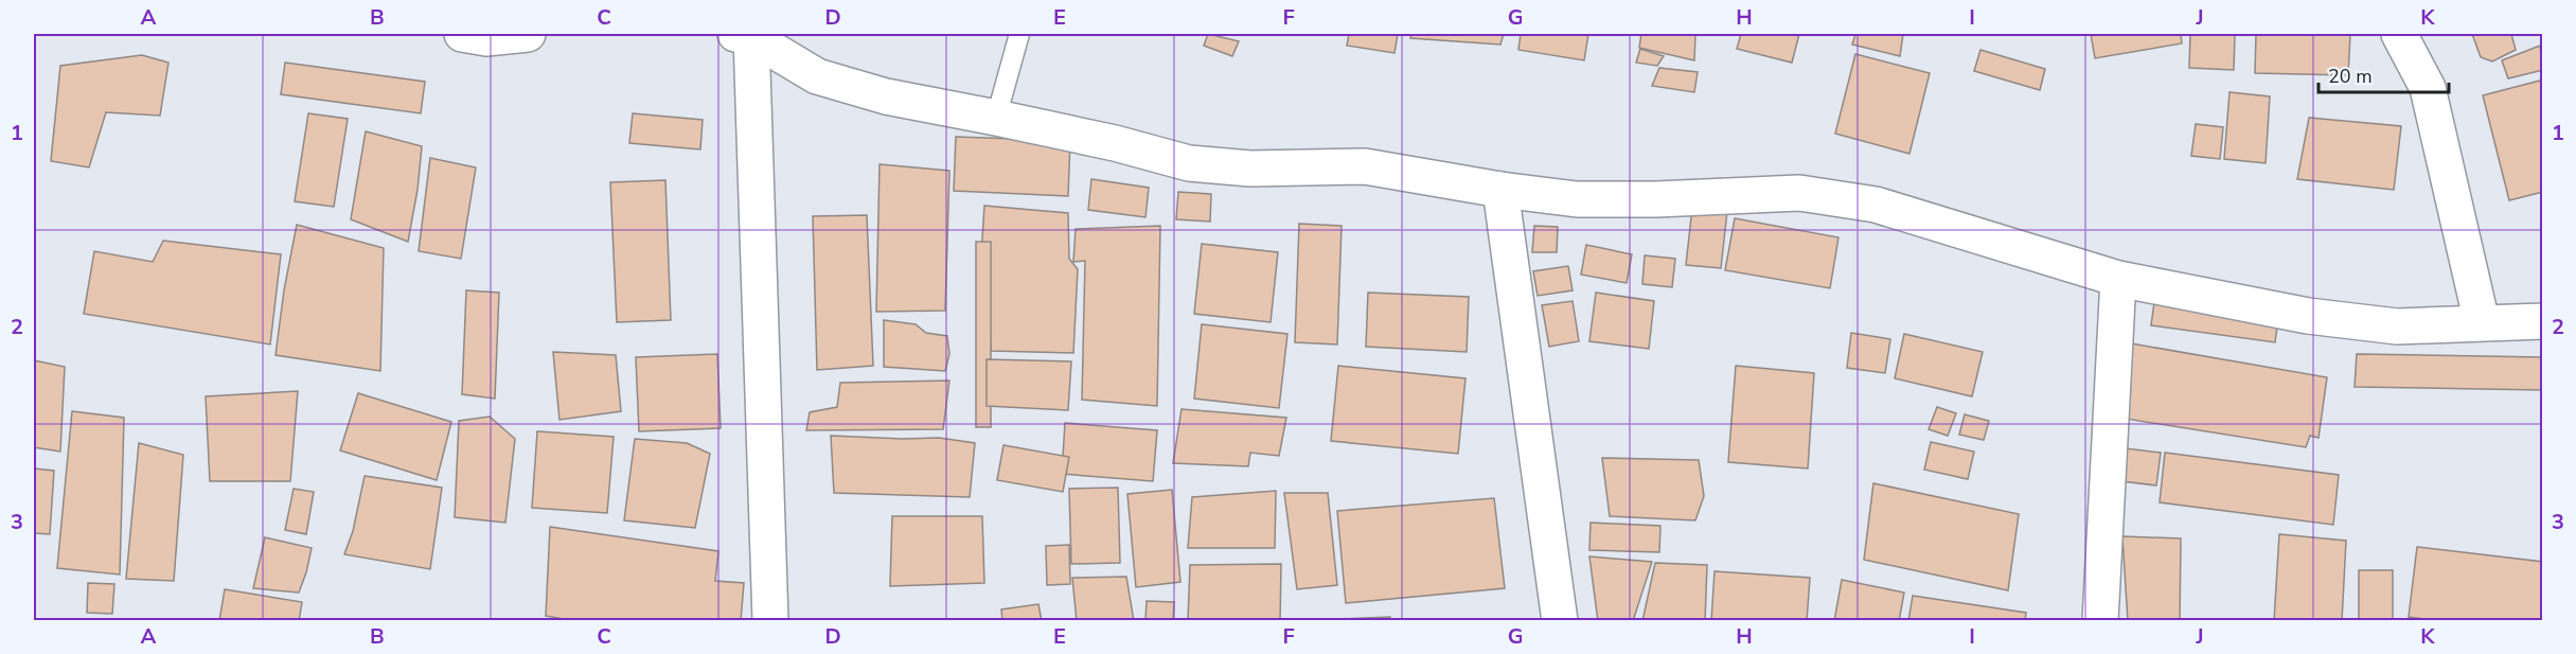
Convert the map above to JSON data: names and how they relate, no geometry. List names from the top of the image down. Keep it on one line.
{"scale_bar":"20 m","grid":{"columns":["A","B","C","D","E","F","G","H","I","J","K"],"rows":["1","2","3"]}}
